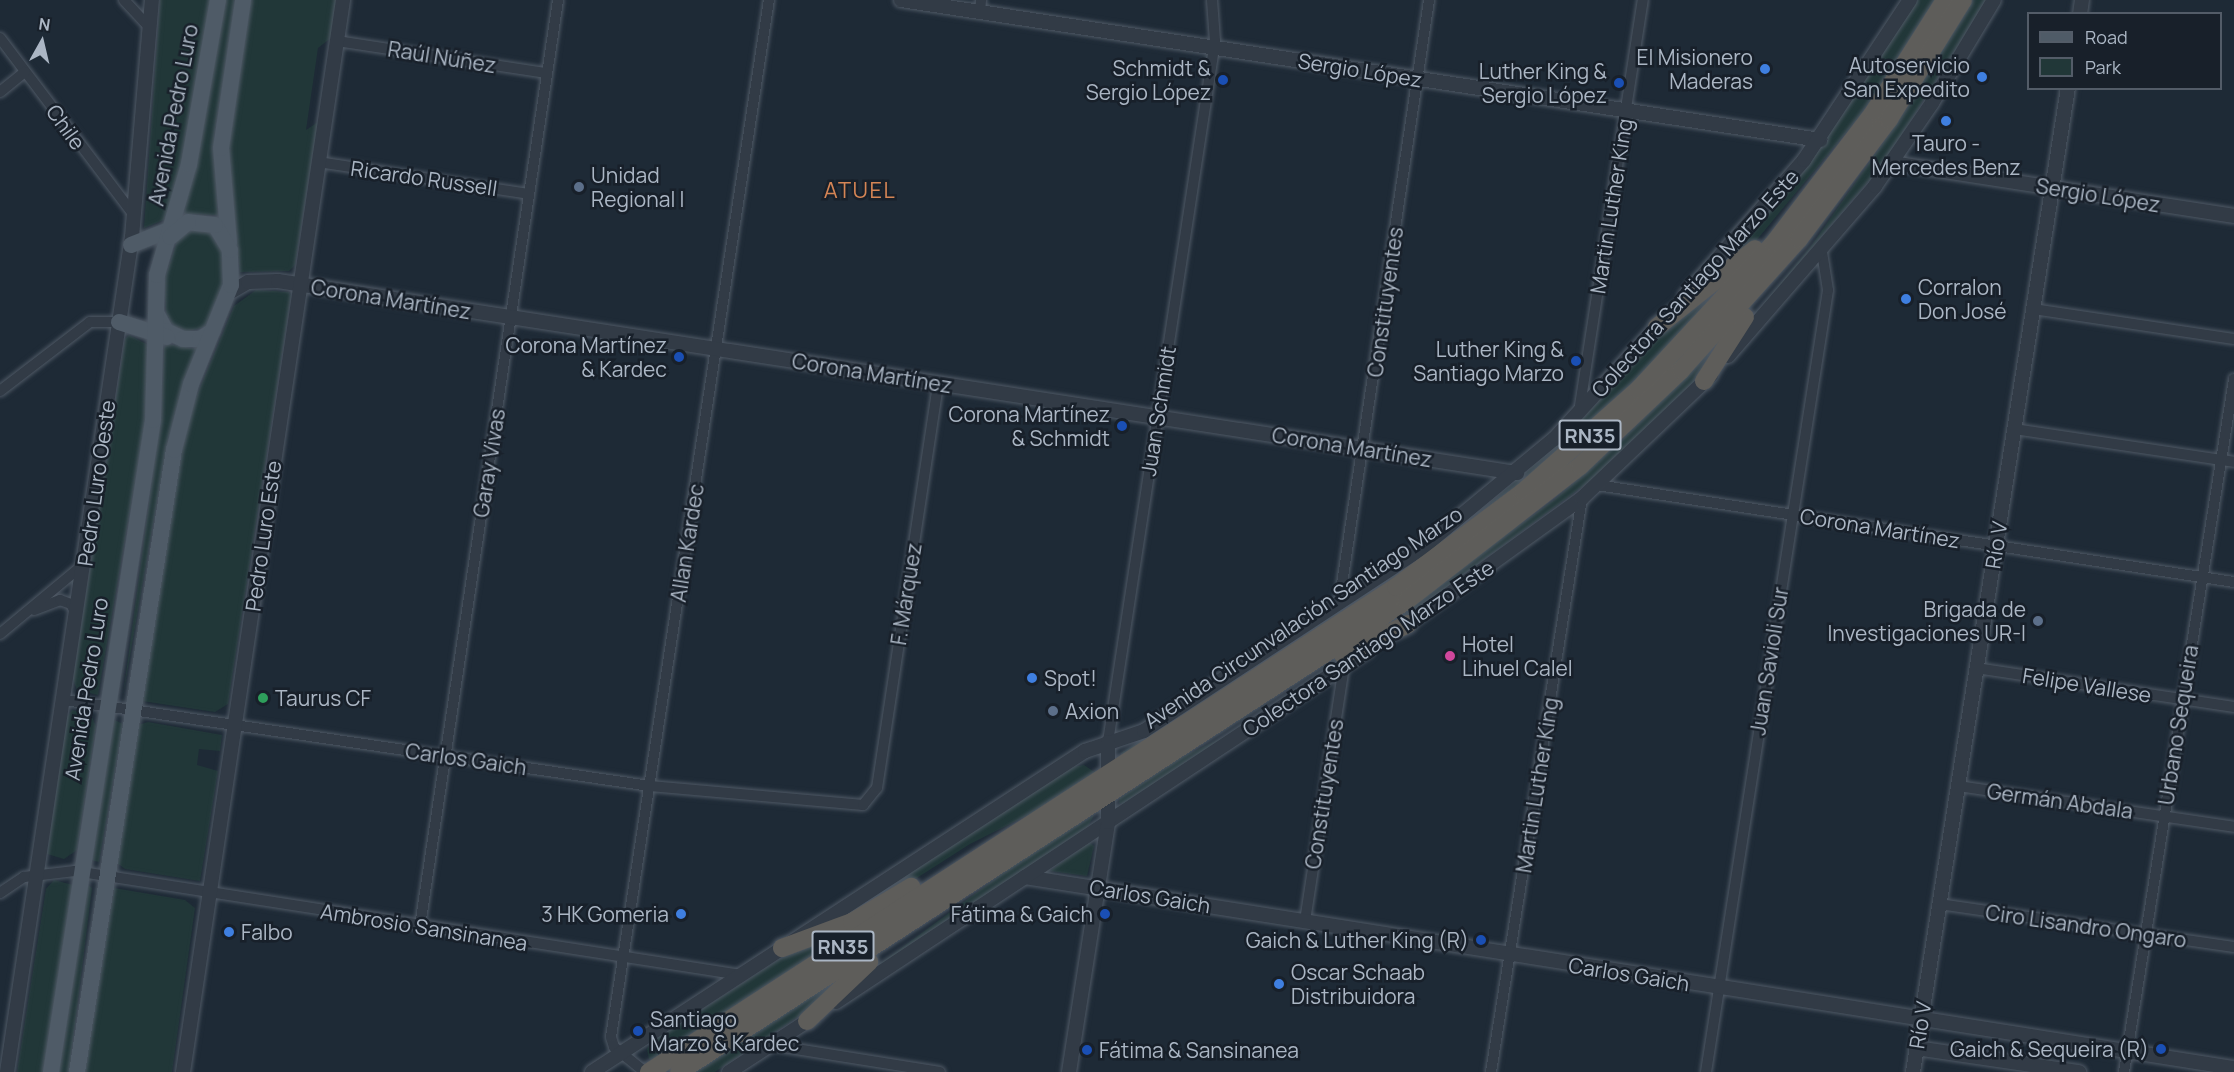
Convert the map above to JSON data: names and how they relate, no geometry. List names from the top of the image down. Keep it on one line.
{"streets":{"highway":["RN35","Avenida Circunvalación Santiago Marzo"],"main road":["Avenida Pedro Luro"],"street":["Raúl Núñez","Sergio López","Chile","Ricardo Russell","Martin Luther King","Colectora Santiago Marzo Este","Corona Martínez","Constituyentes","Juan Schmidt","Garay Vivas","Pedro Luro Oeste","Pedro Luro Este","Allan Kardec","Río V","F. Márquez","Juan Savioli Sur","Felipe Vallese","Urbano Sequeira","Carlos Gaich","Germán Abdala","Ciro Lisandro Ongaro","Ambrosio Sansinanea"]},"crossings":[["Raúl Núñez","Garay Vivas"],["Raúl Núñez","Pedro Luro Este"],["Sergio López","Martin Luther King"],["Sergio López","Colectora Santiago Marzo Este"],["Sergio López","Constituyentes"],["Sergio López","Juan Schmidt"],["Sergio López","Río V"],["Avenida Pedro Luro","Corona Martínez"],["Avenida Pedro Luro","Carlos Gaich"],["Avenida Pedro Luro","Ambrosio Sansinanea"],["Chile","Pedro Luro Oeste"],["Ricardo Russell","Garay Vivas"],["Ricardo Russell","Pedro Luro Este"],["Martin Luther King","Colectora Santiago Marzo Este"],["Martin Luther King","Carlos Gaich"],["Colectora Santiago Marzo Este","Corona Martínez"],["Colectora Santiago Marzo Este","Constituyentes"],["Colectora Santiago Marzo Este","Juan Schmidt"],["Colectora Santiago Marzo Este","Allan Kardec"],["Colectora Santiago Marzo Este","Juan Savioli Sur"],["Colectora Santiago Marzo Este","Carlos Gaich"],["Colectora Santiago Marzo Este","Ambrosio Sansinanea"],["Corona Martínez","Constituyentes"],["Corona Martínez","Juan Schmidt"],["Corona Martínez","Garay Vivas"],["Corona Martínez","Pedro Luro Este"],["Corona Martínez","Allan Kardec"],["Corona Martínez","Río V"],["Corona Martínez","F. Márquez"],["Corona Martínez","Juan Savioli Sur"],["Corona Martínez","Urbano Sequeira"],["Constituyentes","Carlos Gaich"],["Juan Schmidt","Avenida Circunvalación Santiago Marzo"],["Juan Schmidt","Carlos Gaich"],["Garay Vivas","Carlos Gaich"],["Garay Vivas","Ambrosio Sansinanea"],["Pedro Luro Oeste","Carlos Gaich"],["Pedro Luro Oeste","Ambrosio Sansinanea"],["Pedro Luro Este","Carlos Gaich"],["Pedro Luro Este","Ambrosio Sansinanea"],["Allan Kardec","Avenida Circunvalación Santiago Marzo"],["Allan Kardec","Carlos Gaich"],["Allan Kardec","Ambrosio Sansinanea"],["Río V","Felipe Vallese"],["Río V","Carlos Gaich"],["Río V","Germán Abdala"],["Río V","Ciro Lisandro Ongaro"],["F. Márquez","Carlos Gaich"],["Juan Savioli Sur","Carlos Gaich"],["Felipe Vallese","Urbano Sequeira"],["Urbano Sequeira","Carlos Gaich"],["Urbano Sequeira","Germán Abdala"],["Urbano Sequeira","Ciro Lisandro Ongaro"]],"districts":["ATUEL"],"places":["El Misionero Maderas","Autoservicio San Expedito","Schmidt & Sergio López","Luther King & Sergio López","Tauro - Mercedes Benz","Unidad Regional I","Corralon Don José","Corona Martínez & Kardec","Luther King & Santiago Marzo","Corona Martínez & Schmidt","Brigada de Investigaciones UR-I","Hotel Lihuel Calel","Spot!","Taurus CF","Axion","3 HK Gomeria","Fátima & Gaich","Falbo","Gaich & Luther King (R)","Oscar Schaab Distribuidora","Santiago Marzo & Kardec","Gaich & Sequeira (R)","Fátima & Sansinanea"],"legend":["Road","Park"],"north":"top"}
